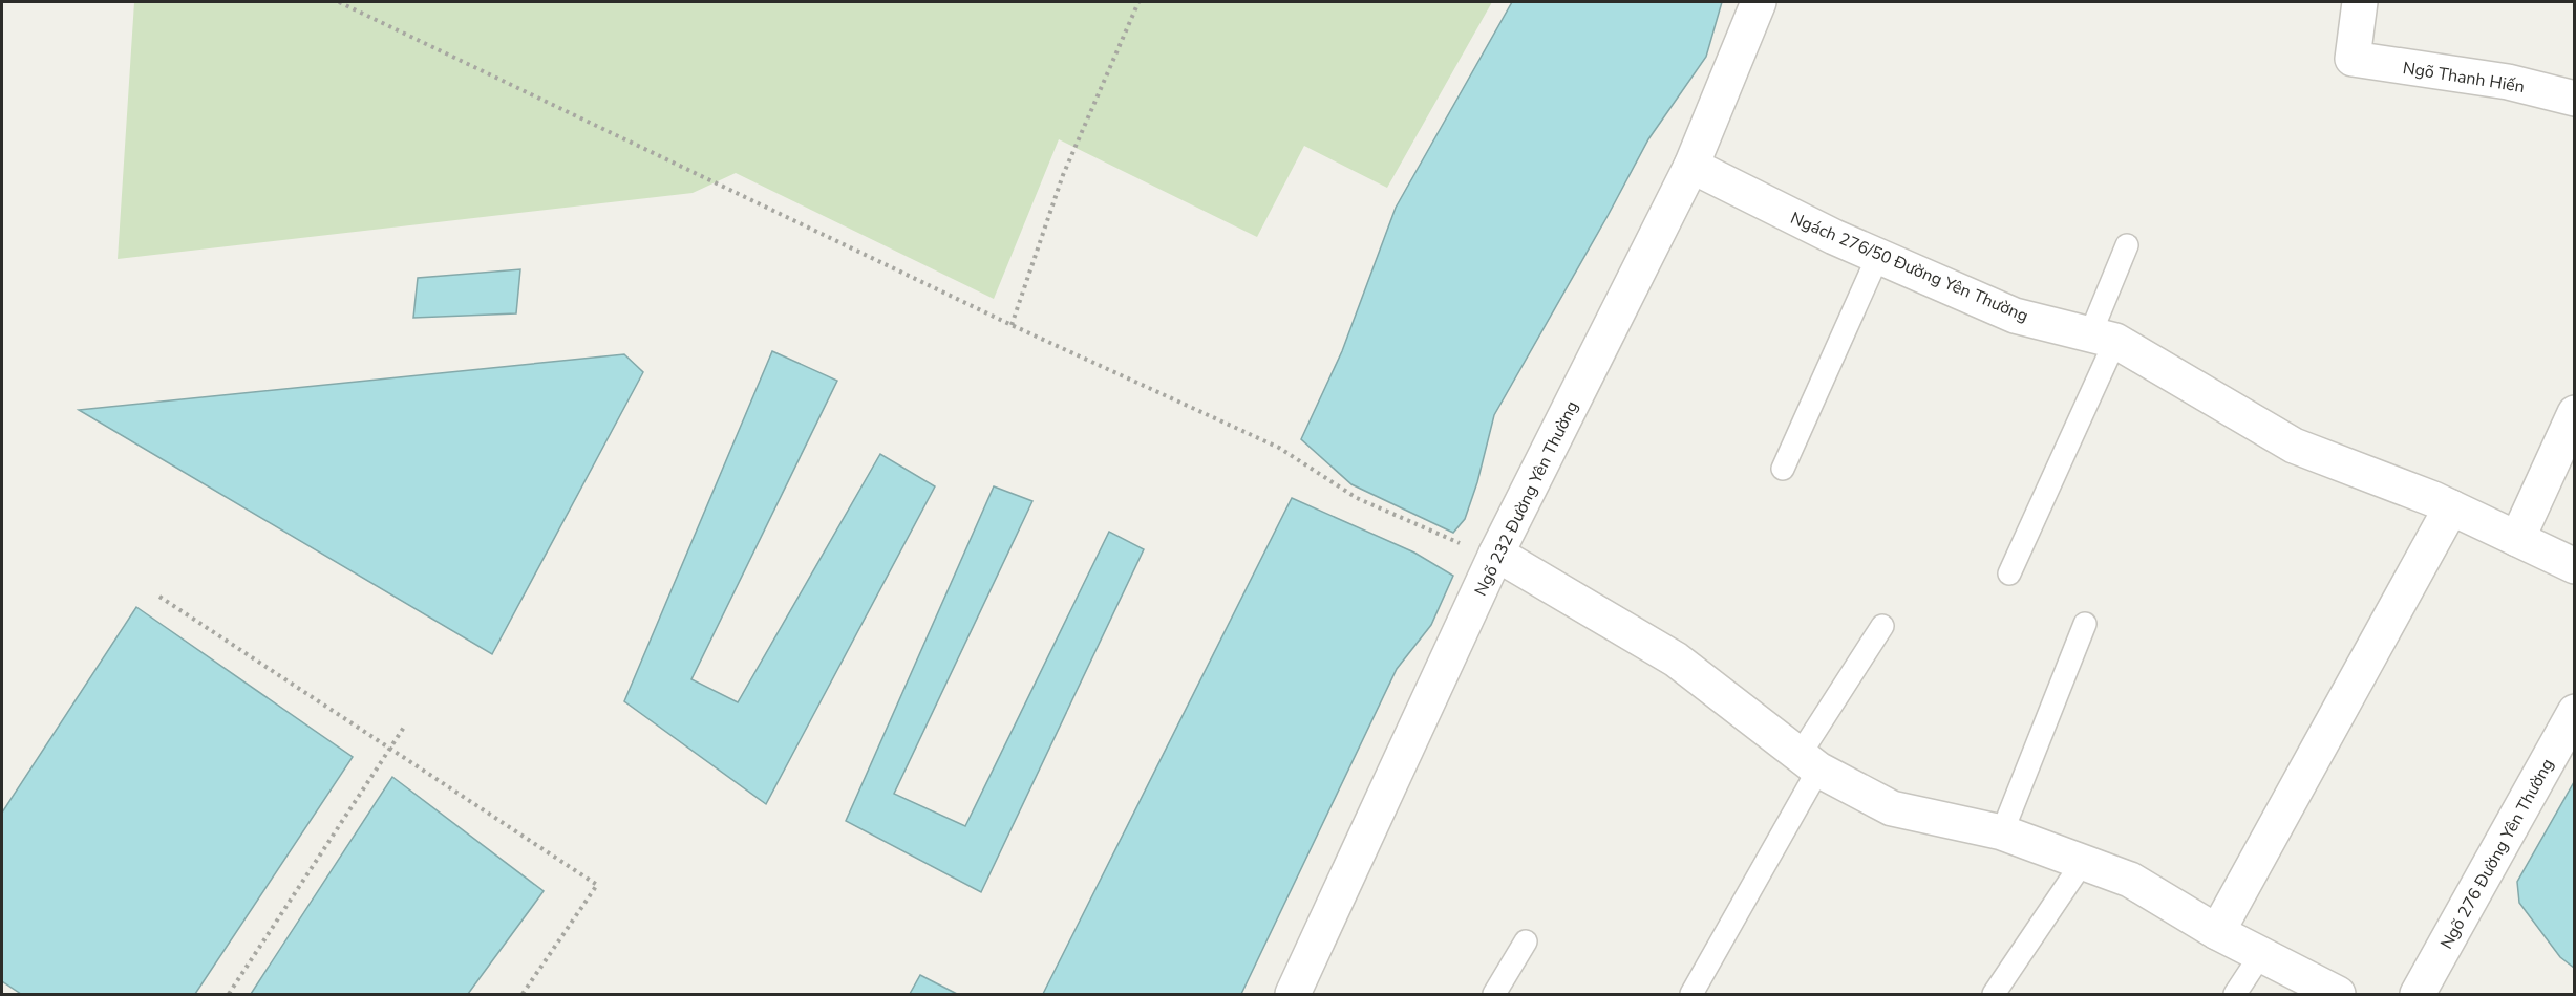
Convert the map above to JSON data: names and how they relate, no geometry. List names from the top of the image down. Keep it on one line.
{"streets":{"street":["Ngõ Thanh Hiến","Ngách 276/50 Đường Yên Thường","Ngõ 232 Đường Yên Thường","Ngõ 276 Đường Yên Thường"]},"crossings":[["Ngách 276/50 Đường Yên Thường","Ngõ 232 Đường Yên Thường"]]}
